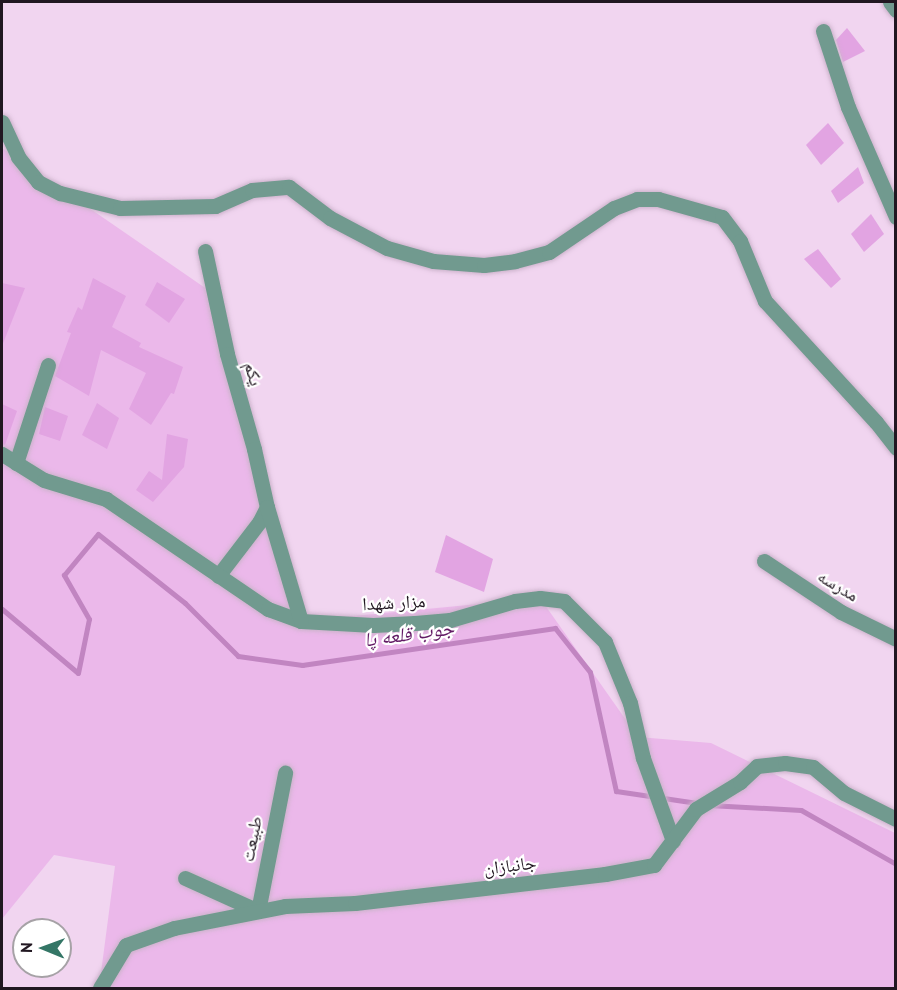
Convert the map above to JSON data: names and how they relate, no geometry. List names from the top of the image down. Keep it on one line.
{"streets":{"street":["یکم","مدرسه","مزار شهدا","طبیعت","جانبازان"]},"crossings":[["یکم","مزار شهدا"],["مزار شهدا","جانبازان"],["طبیعت","جانبازان"]],"water":["جوب قلعه پا"],"north":"left"}
